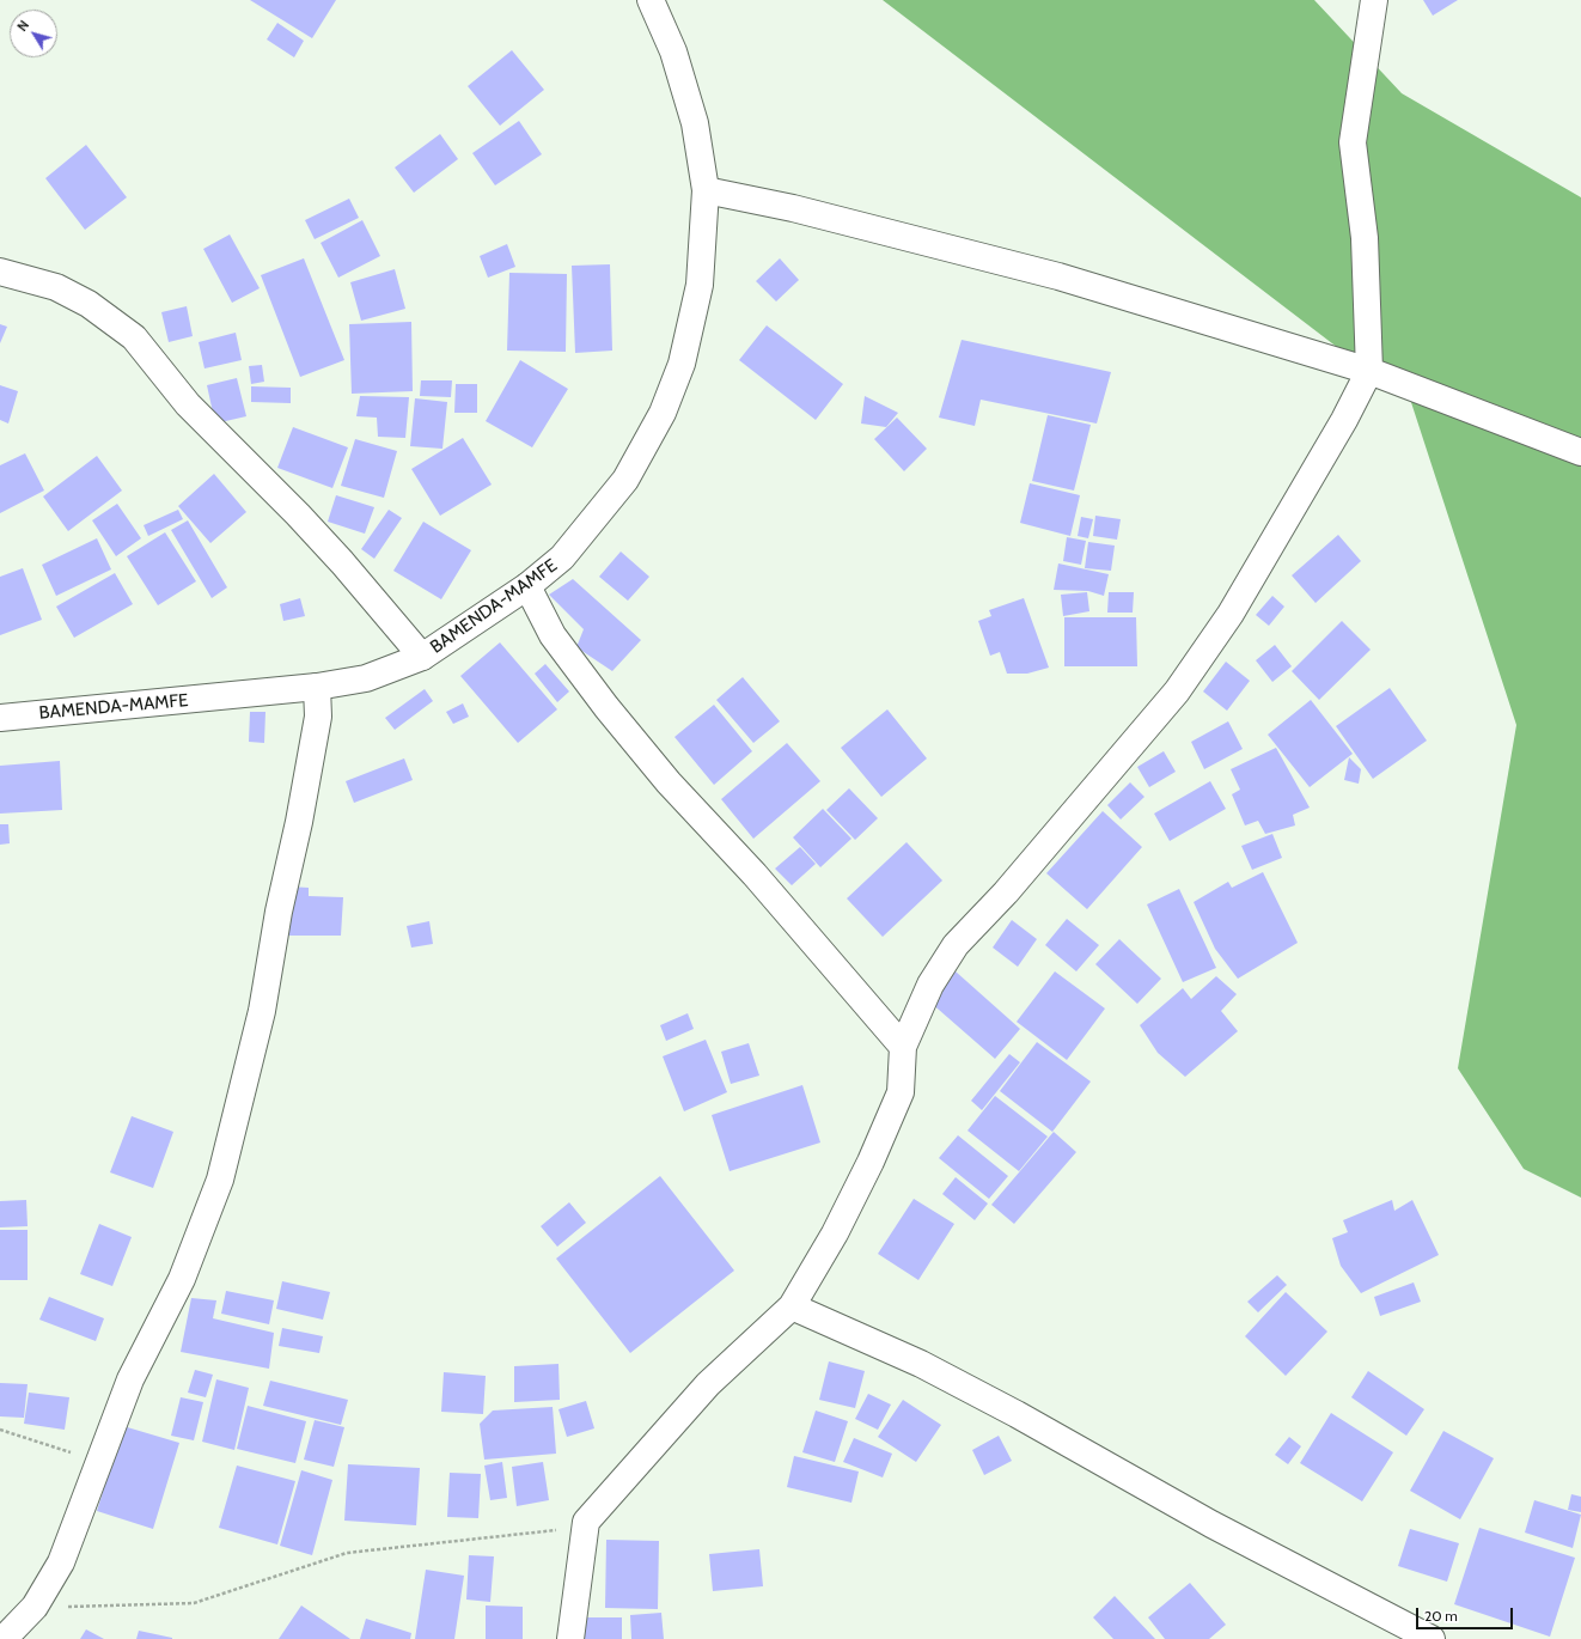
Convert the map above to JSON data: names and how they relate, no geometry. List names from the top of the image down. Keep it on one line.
{"streets":{"main road":["BAMENDA-MAMFE"]},"scale_bar":"20 m","north":"top left"}
